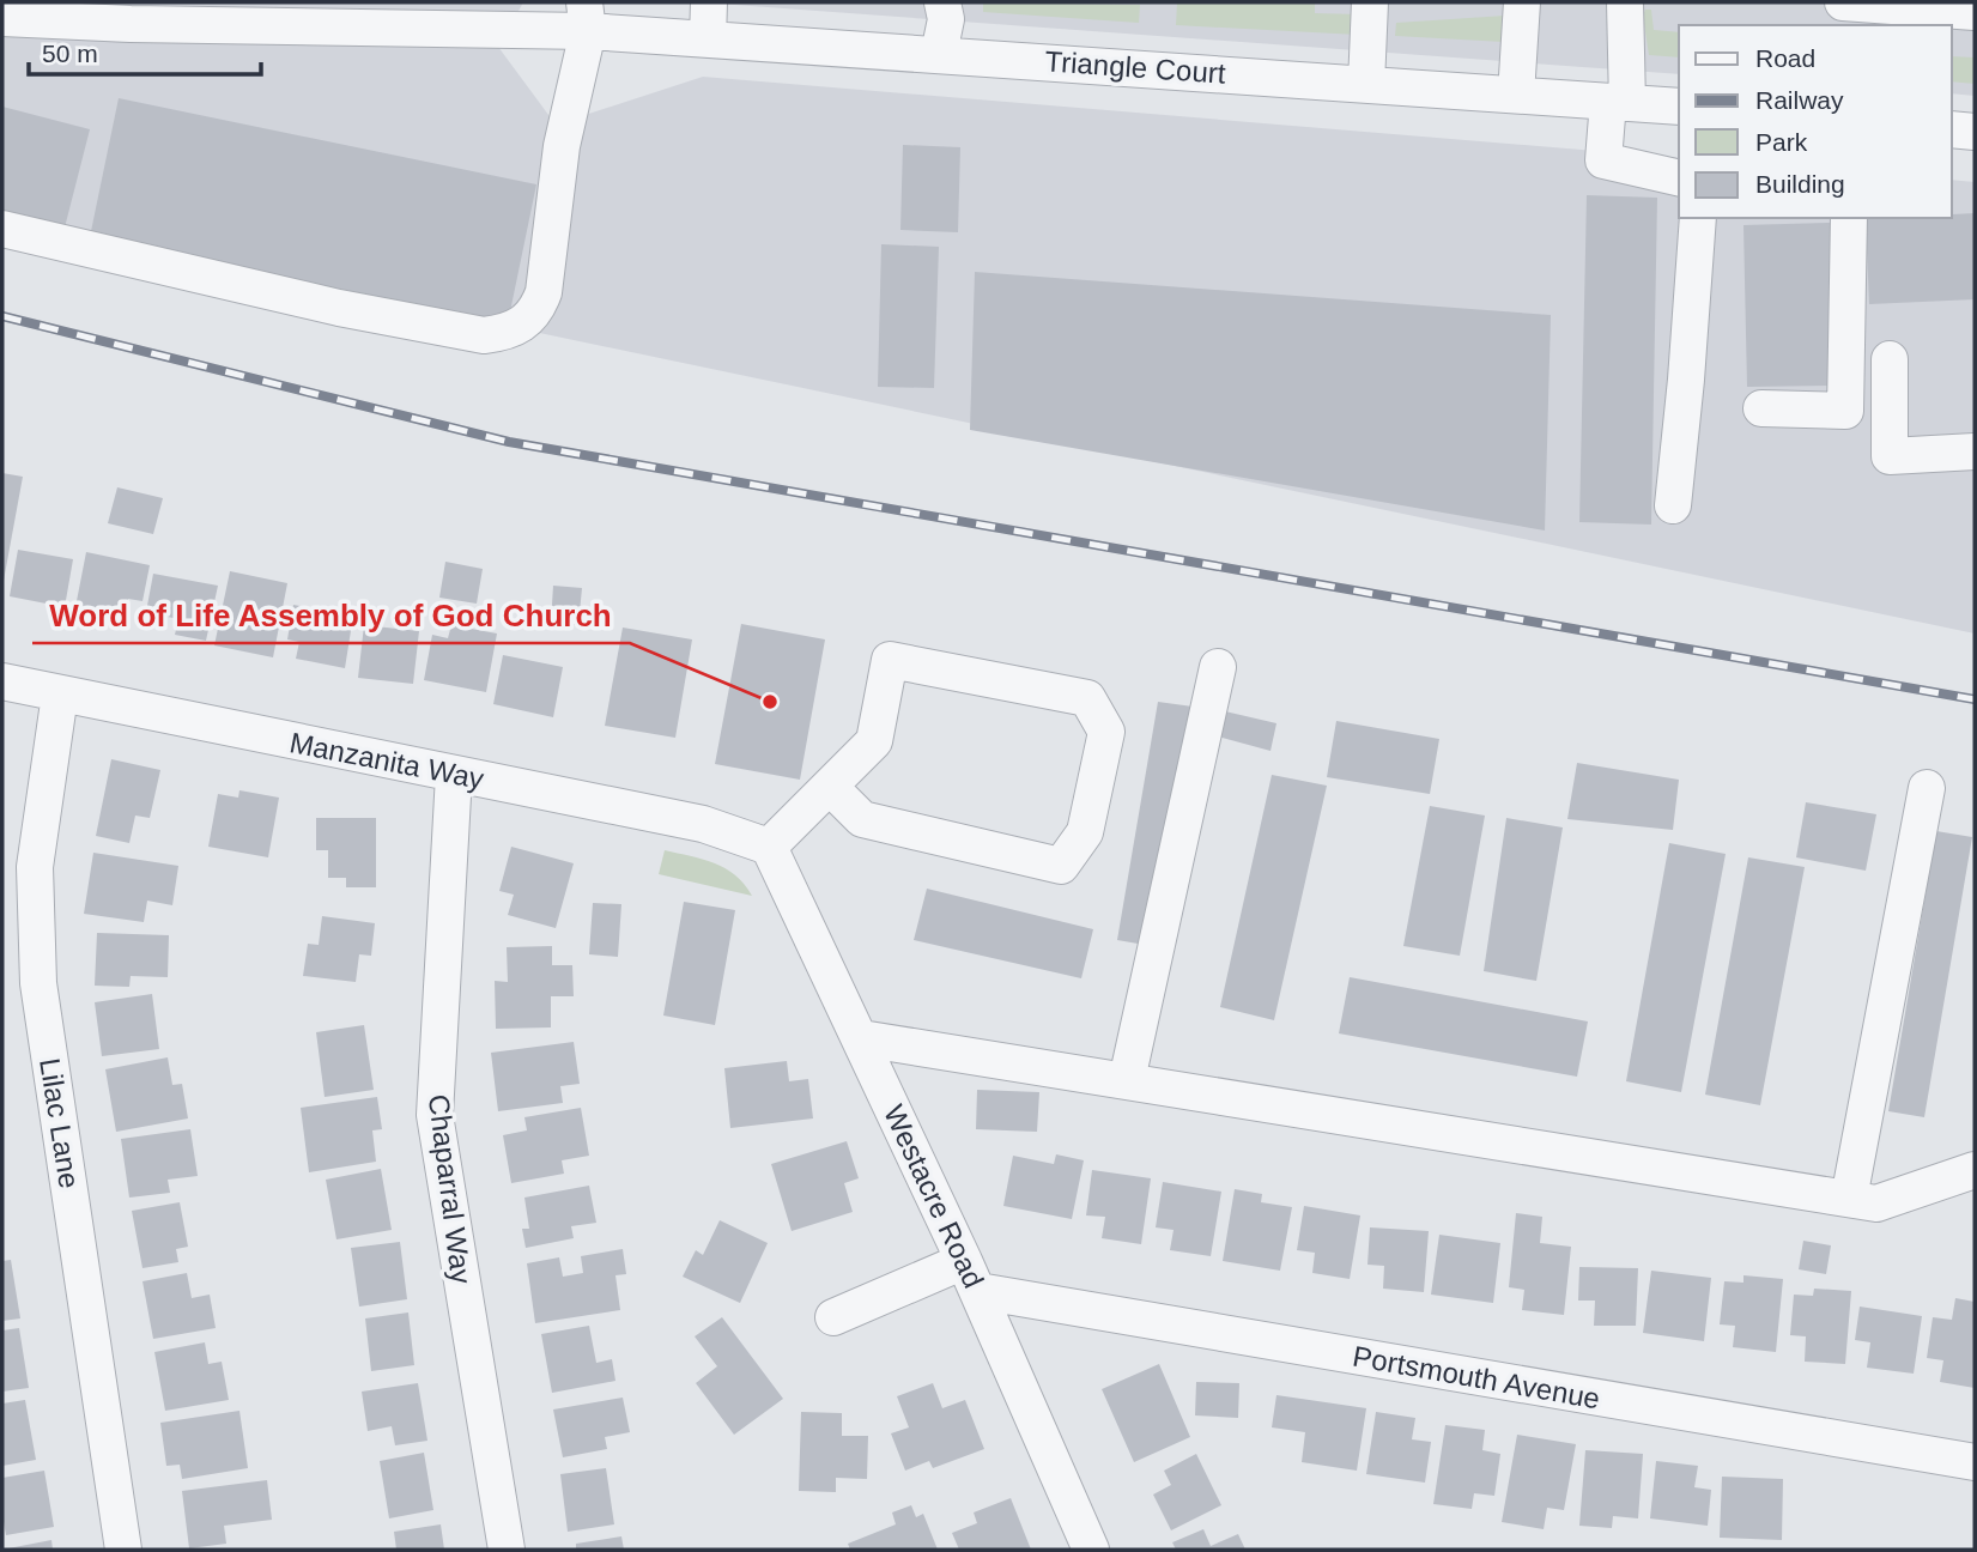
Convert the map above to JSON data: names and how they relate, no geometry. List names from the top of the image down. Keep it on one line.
{"streets":{"street":["Triangle Court","Manzanita Way","Lilac Lane","Chaparral Way","Westacre Road","Portsmouth Avenue"]},"crossings":[["Manzanita Way","Lilac Lane"],["Manzanita Way","Chaparral Way"],["Manzanita Way","Westacre Road"],["Westacre Road","Portsmouth Avenue"]],"places":["Word of Life Assembly of God Church"],"legend":["Road","Railway","Park","Building"],"scale_bar":"50 m"}
